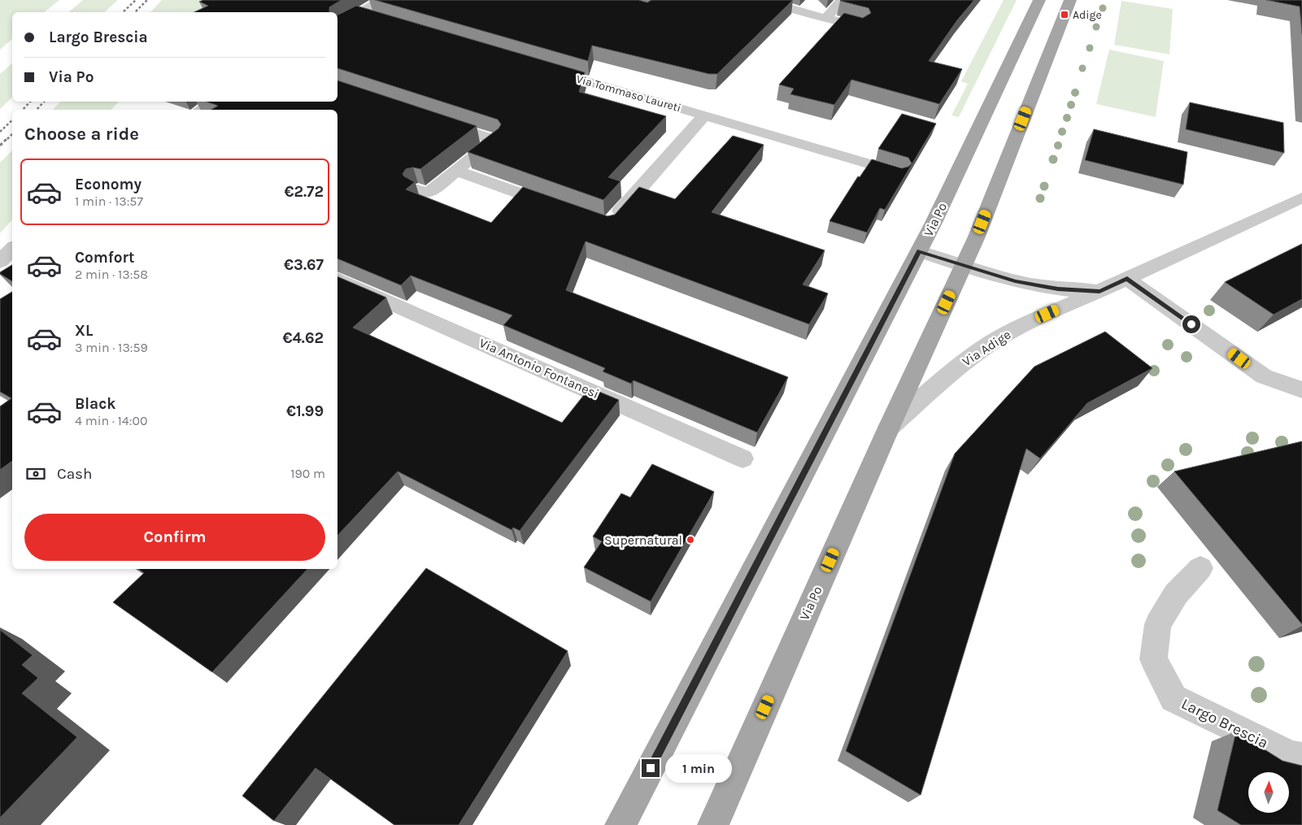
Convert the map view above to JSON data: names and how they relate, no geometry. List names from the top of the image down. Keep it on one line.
{"streets":{"main road":["Via Po"],"street":["Via Tommaso Laureti","Via Adige","Via Antonio Fontanesi","Largo Brescia"]},"crossings":[["Via Po","Via Adige"]],"places":{"transit":["Adige"],"other":["Supernatural"]},"north":"top","page":{"banner":["Largo Brescia","Via Po"],"heading":"Choose a ride","list":[{"name":"Economy","note":"1 min · 13:57","value":"€2.72"},{"name":"Comfort","note":"2 min · 13:58","value":"€3.67"},{"name":"XL","note":"3 min · 13:59","value":"€4.62"},{"name":"Black","note":"4 min · 14:00","value":"€1.99"}],"pay":["Cash","190 m"],"buttons":"Confirm","bubble":"1 min"}}
